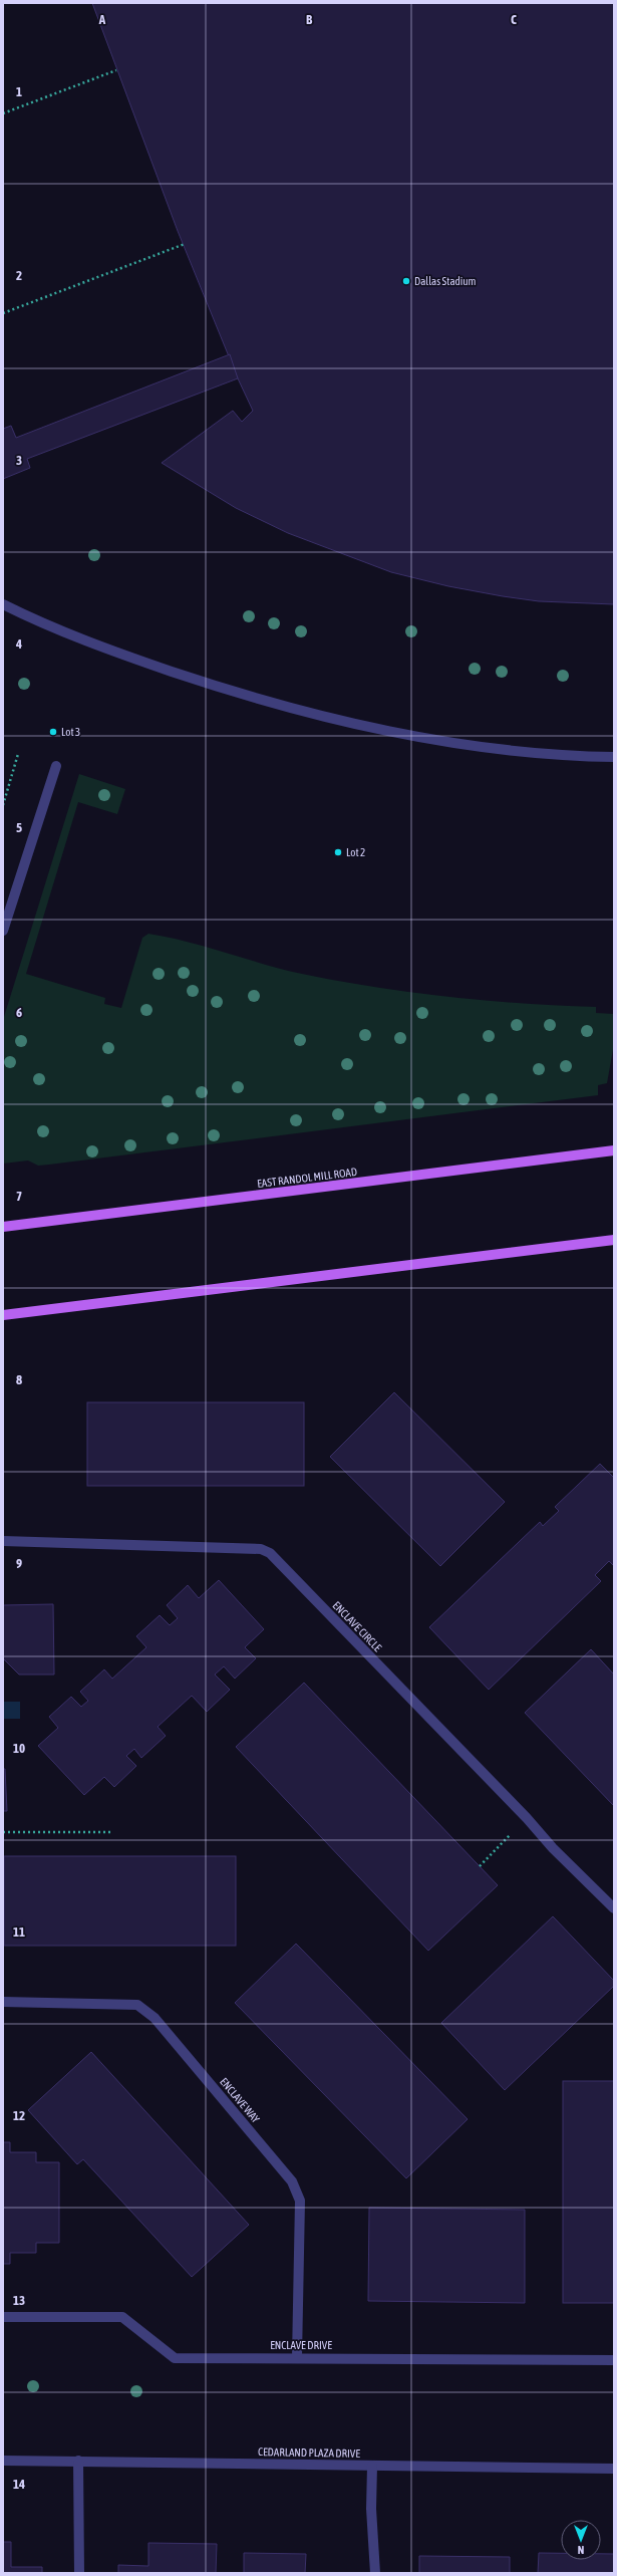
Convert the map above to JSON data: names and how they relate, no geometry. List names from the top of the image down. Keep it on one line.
{"streets":{"main road":["EAST RANDOL MILL ROAD"],"street":["ENCLAVE CIRCLE","ENCLAVE WAY","ENCLAVE DRIVE","CEDARLAND PLAZA DRIVE"]},"crossings":[["ENCLAVE WAY","ENCLAVE DRIVE"]],"places":["Dallas Stadium","Lot 3","Lot 2"],"north":"bottom","grid":{"columns":["A","B","C"],"rows":["1","2","3","4","5","6","7","8","9","10","11","12","13","14"]}}
